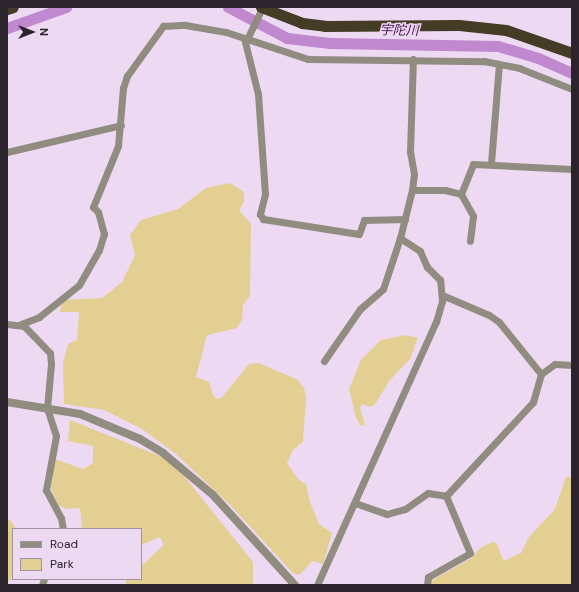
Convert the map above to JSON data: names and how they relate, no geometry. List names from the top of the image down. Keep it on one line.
{"water":["宇陀川"],"legend":["Road","Park"],"north":"right"}
